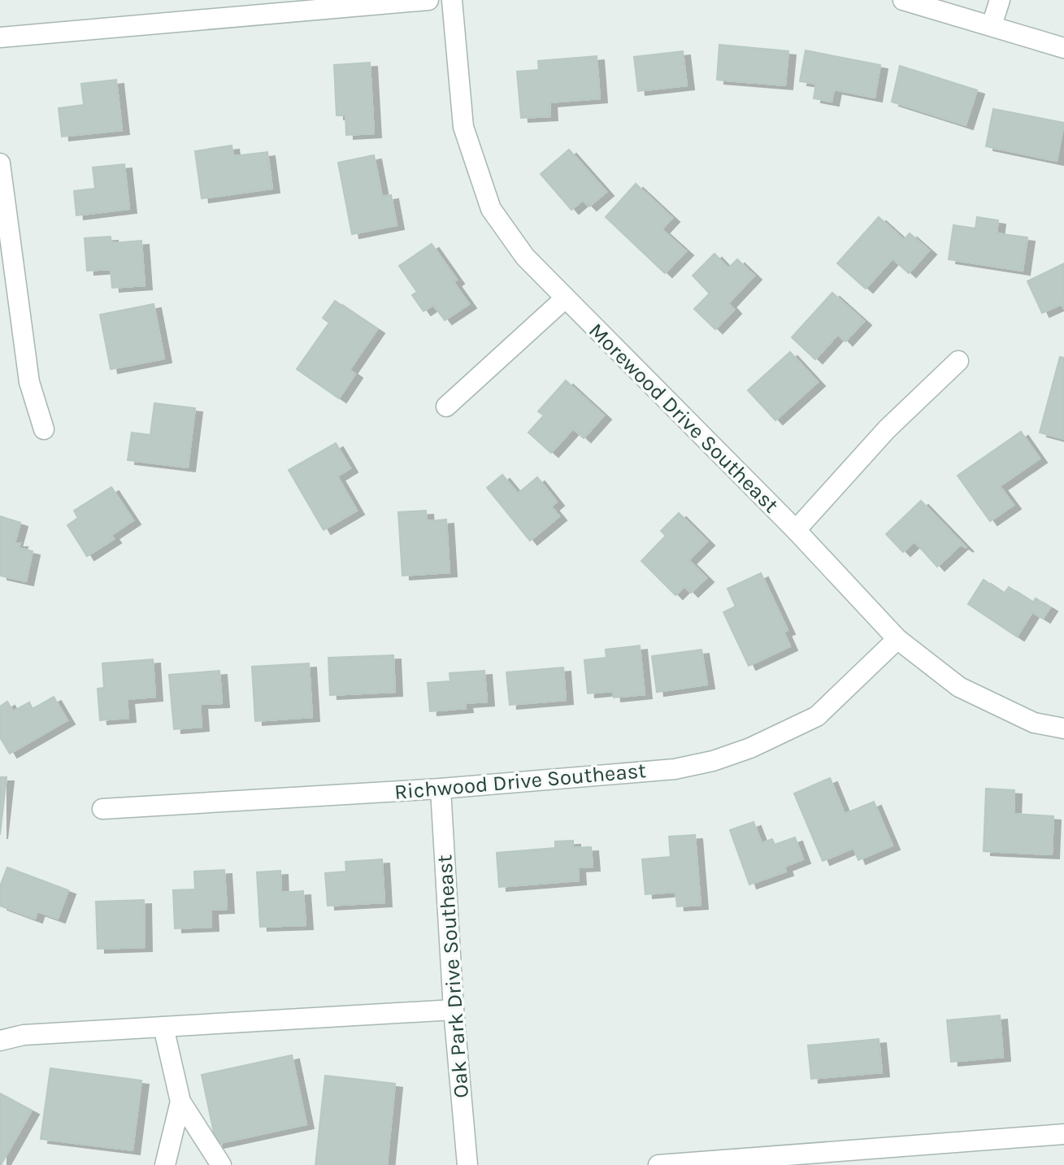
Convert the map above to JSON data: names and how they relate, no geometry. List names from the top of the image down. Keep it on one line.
{"streets":{"street":["Morewood Drive Southeast","Richwood Drive Southeast","Oak Park Drive Southeast"]},"crossings":[["Morewood Drive Southeast","Richwood Drive Southeast"],["Richwood Drive Southeast","Oak Park Drive Southeast"]]}
